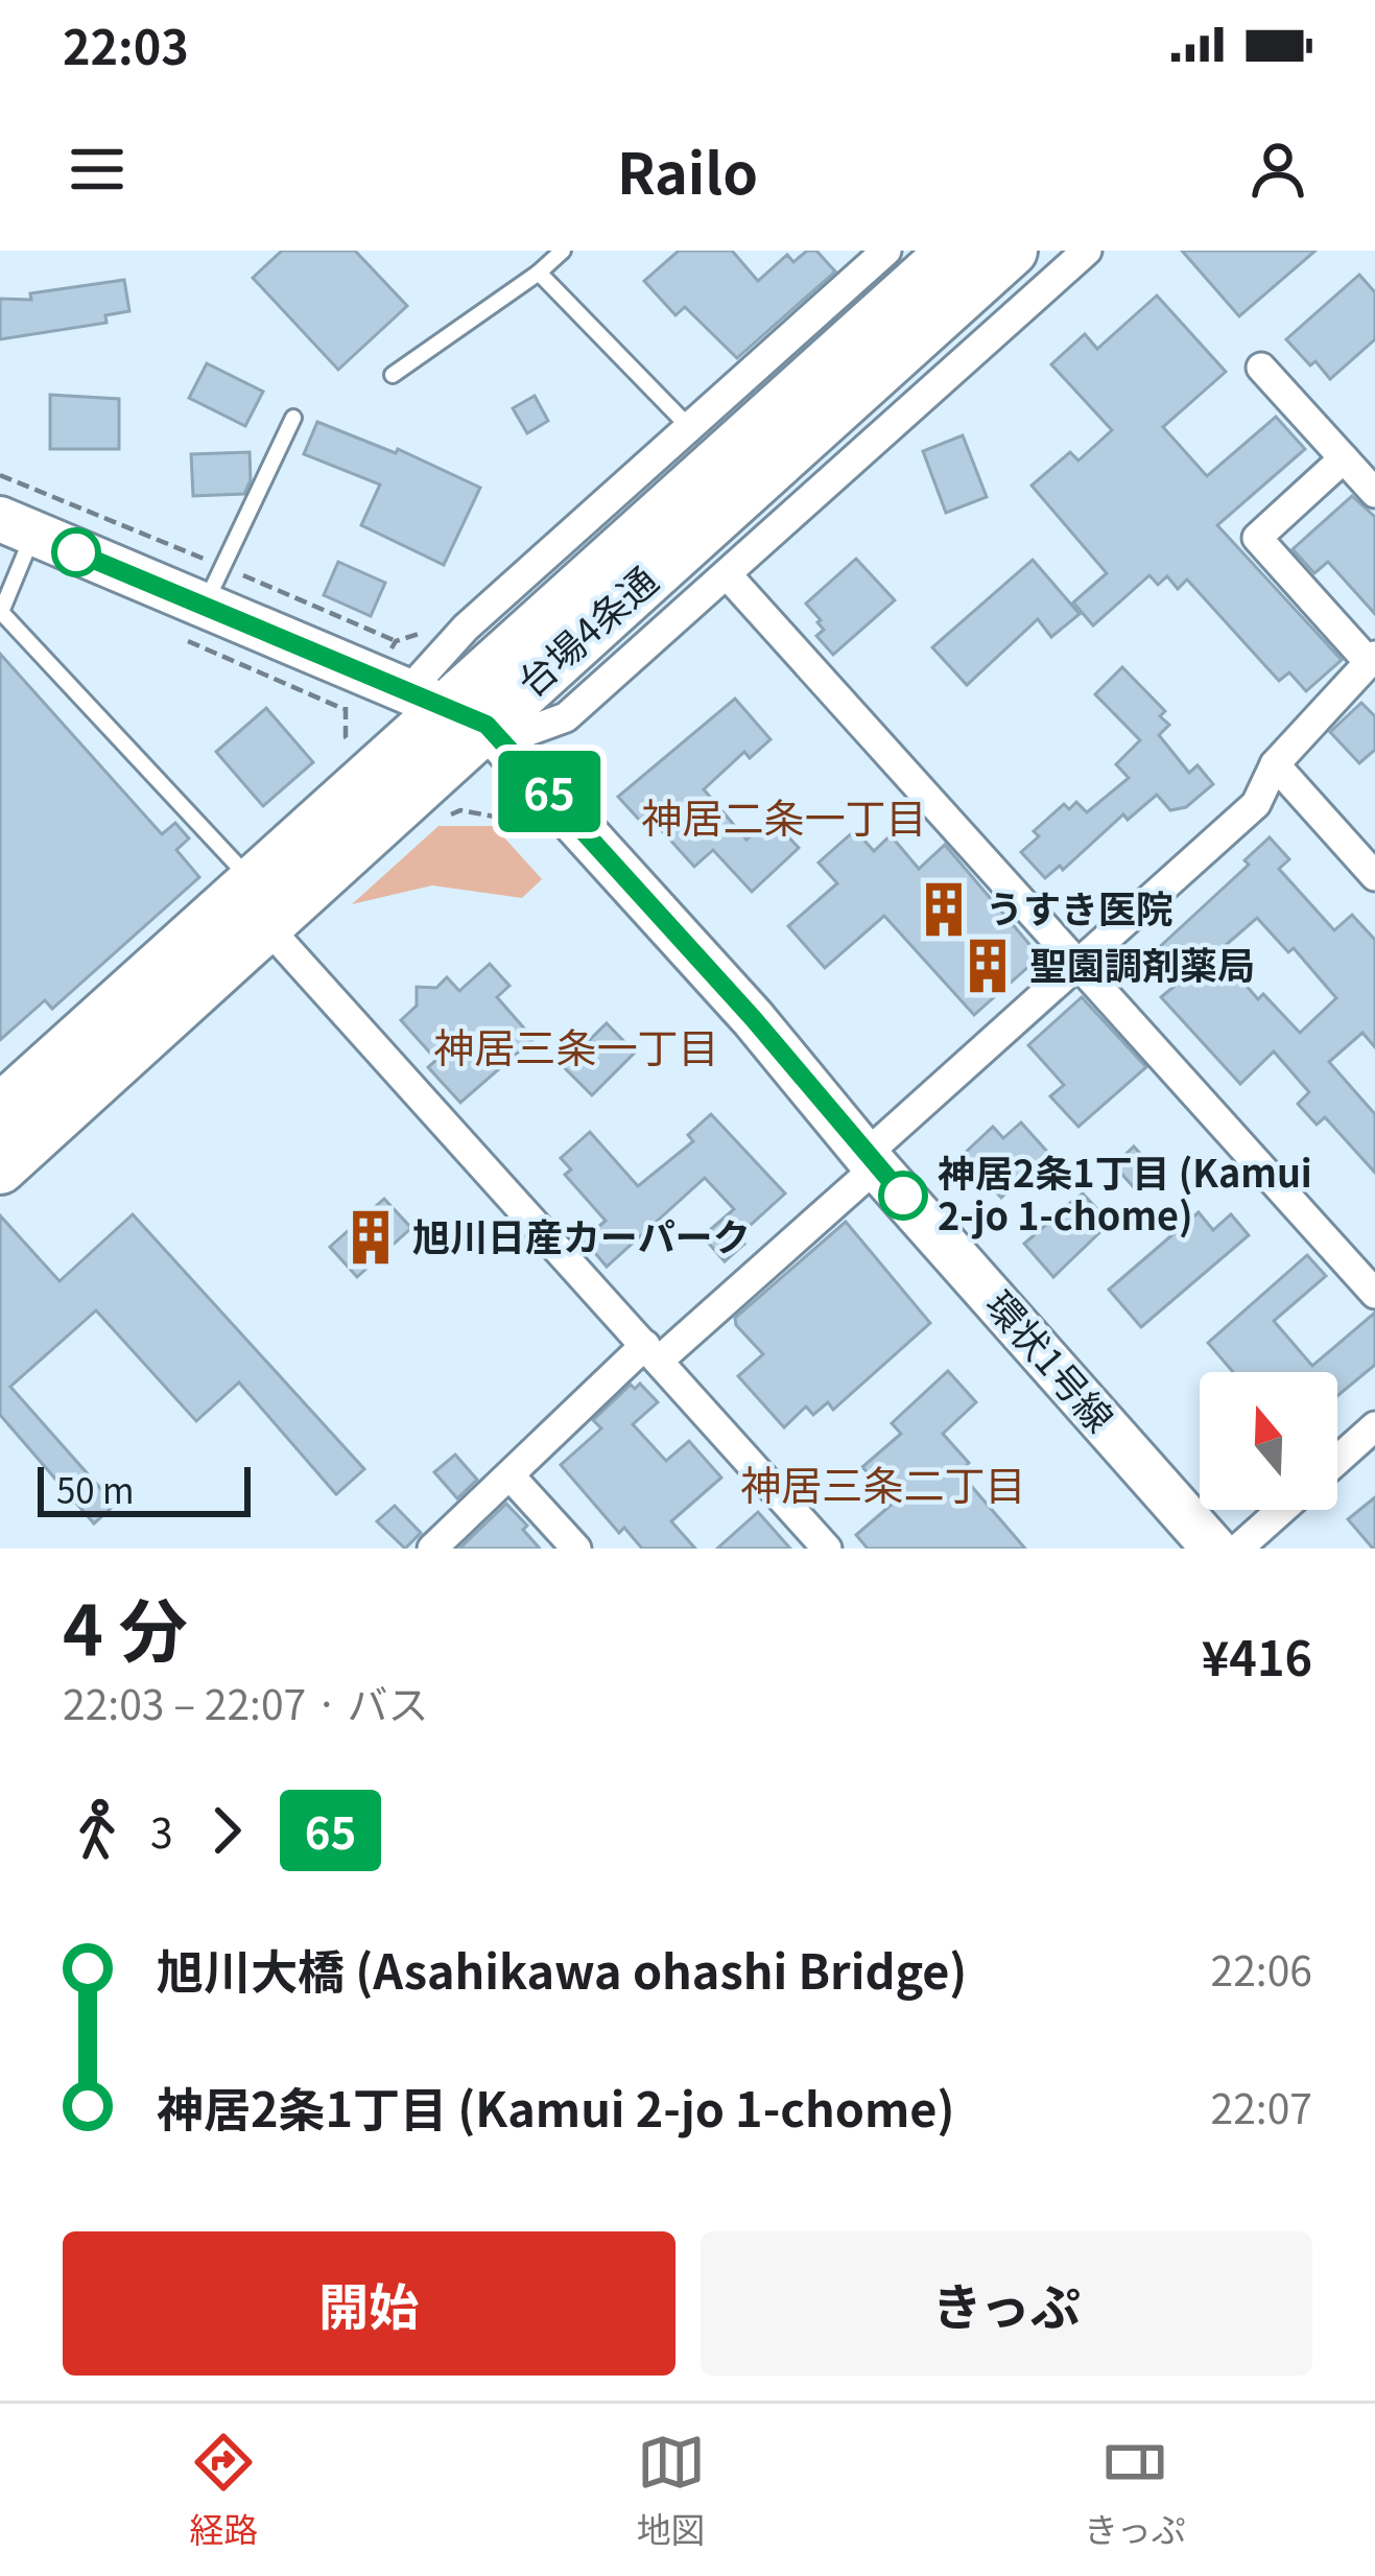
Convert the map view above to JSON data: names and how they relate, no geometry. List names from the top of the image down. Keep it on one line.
{"streets":{"highway":["台場4条通"],"main road":["環状1号線"]},"crossings":[["台場4条通","環状1号線"]],"districts":["神居二条一丁目","神居三条一丁目","神居三条二丁目"],"places":{"building":["うすき医院","聖園調剤薬局","旭川日産カーパーク"],"other":["神居2条1丁目 (Kamui 2-jo 1-chome)"]},"lines":["bus line 65"],"scale_bar":"50 m","north":"top","page":{"status":"22:03","header":"Railo","on_map":"65","scale":"50 m","heading":["4 分","22:03 – 22:07 · バス","¥416"],"legs":["3","65"],"list":[{"name":"旭川大橋 (Asahikawa ohashi Bridge)","value":"22:06"},{"name":"神居2条1丁目 (Kamui 2-jo 1-chome)","value":"22:07"}],"buttons":["開始","きっぷ"],"tabs":["経路","地図","きっぷ"]}}
